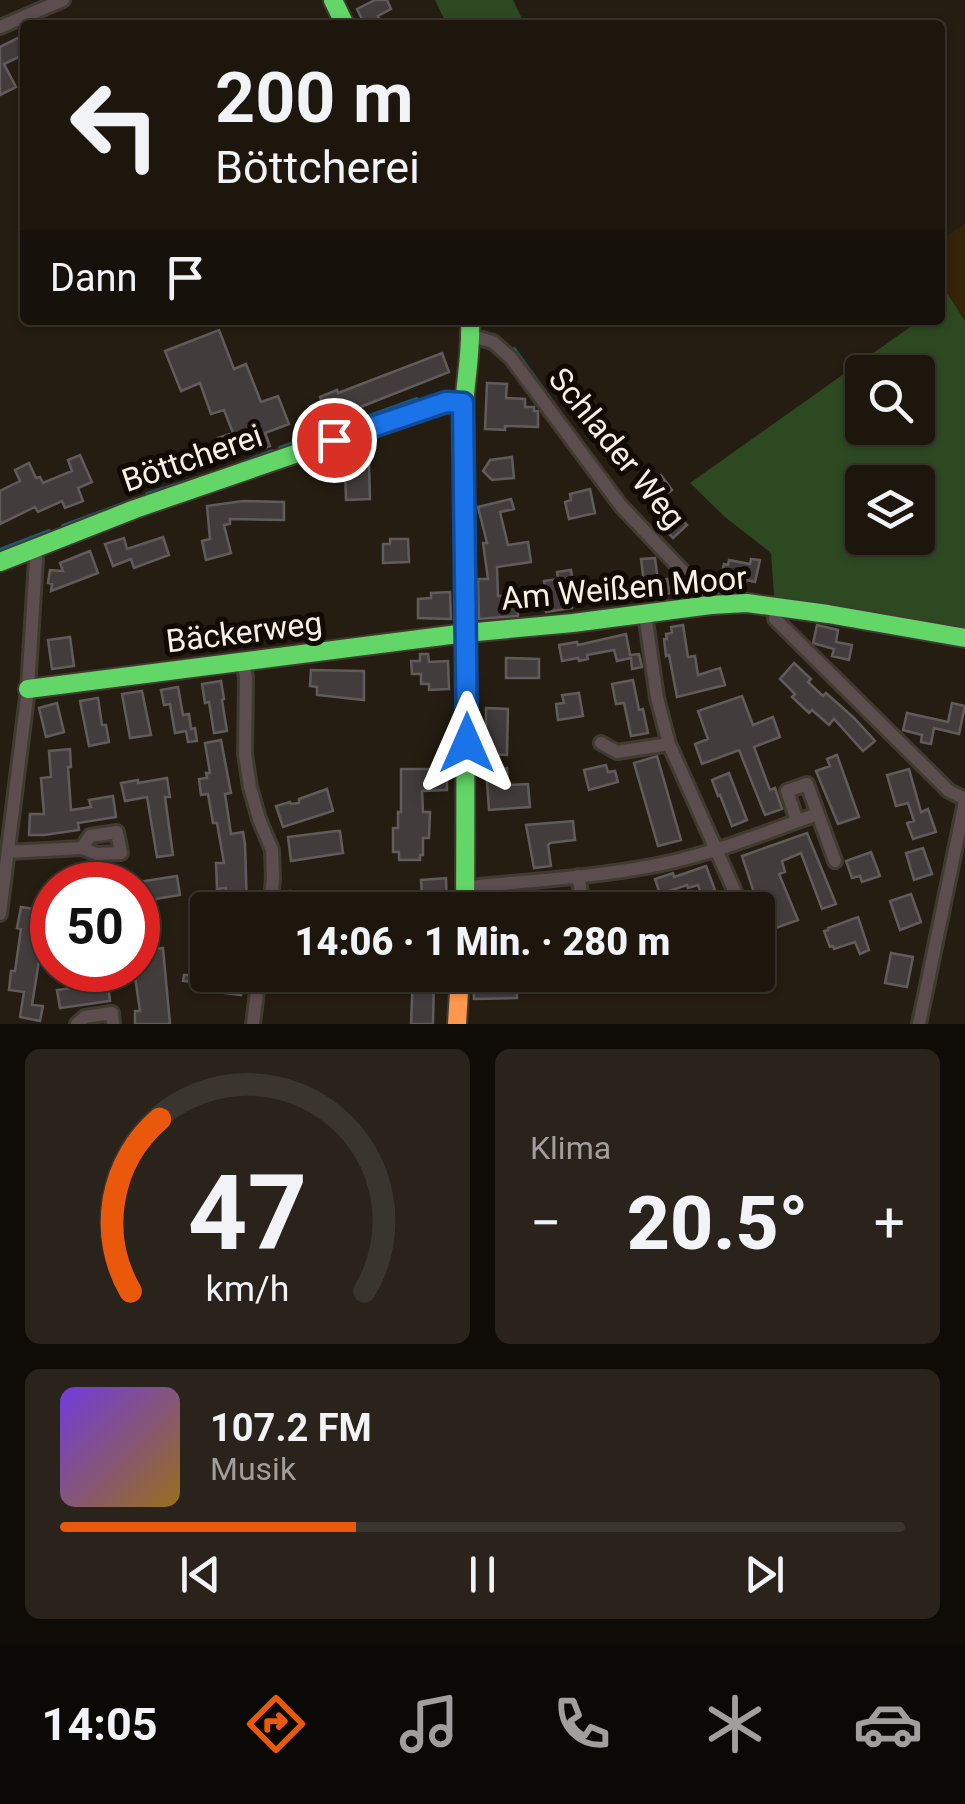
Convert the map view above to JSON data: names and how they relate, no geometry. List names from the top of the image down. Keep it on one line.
{"streets":{"street":["Schlader Weg","Böttcherei","Am Weißen Moor","Bäckerweg"]},"crossings":[["Schlader Weg","Am Weißen Moor"],["Am Weißen Moor","Bäckerweg"]],"page":{"turn":["200 m","Böttcherei"],"then":"Dann","limit":"50","trip":"14:06 · 1 Min. · 280 m","tile":"Klima","heat":["−","20.5°","+"],"song":["107.2 FM","Musik"],"tabs":"14:05","gauge":["47","km/h"]}}
